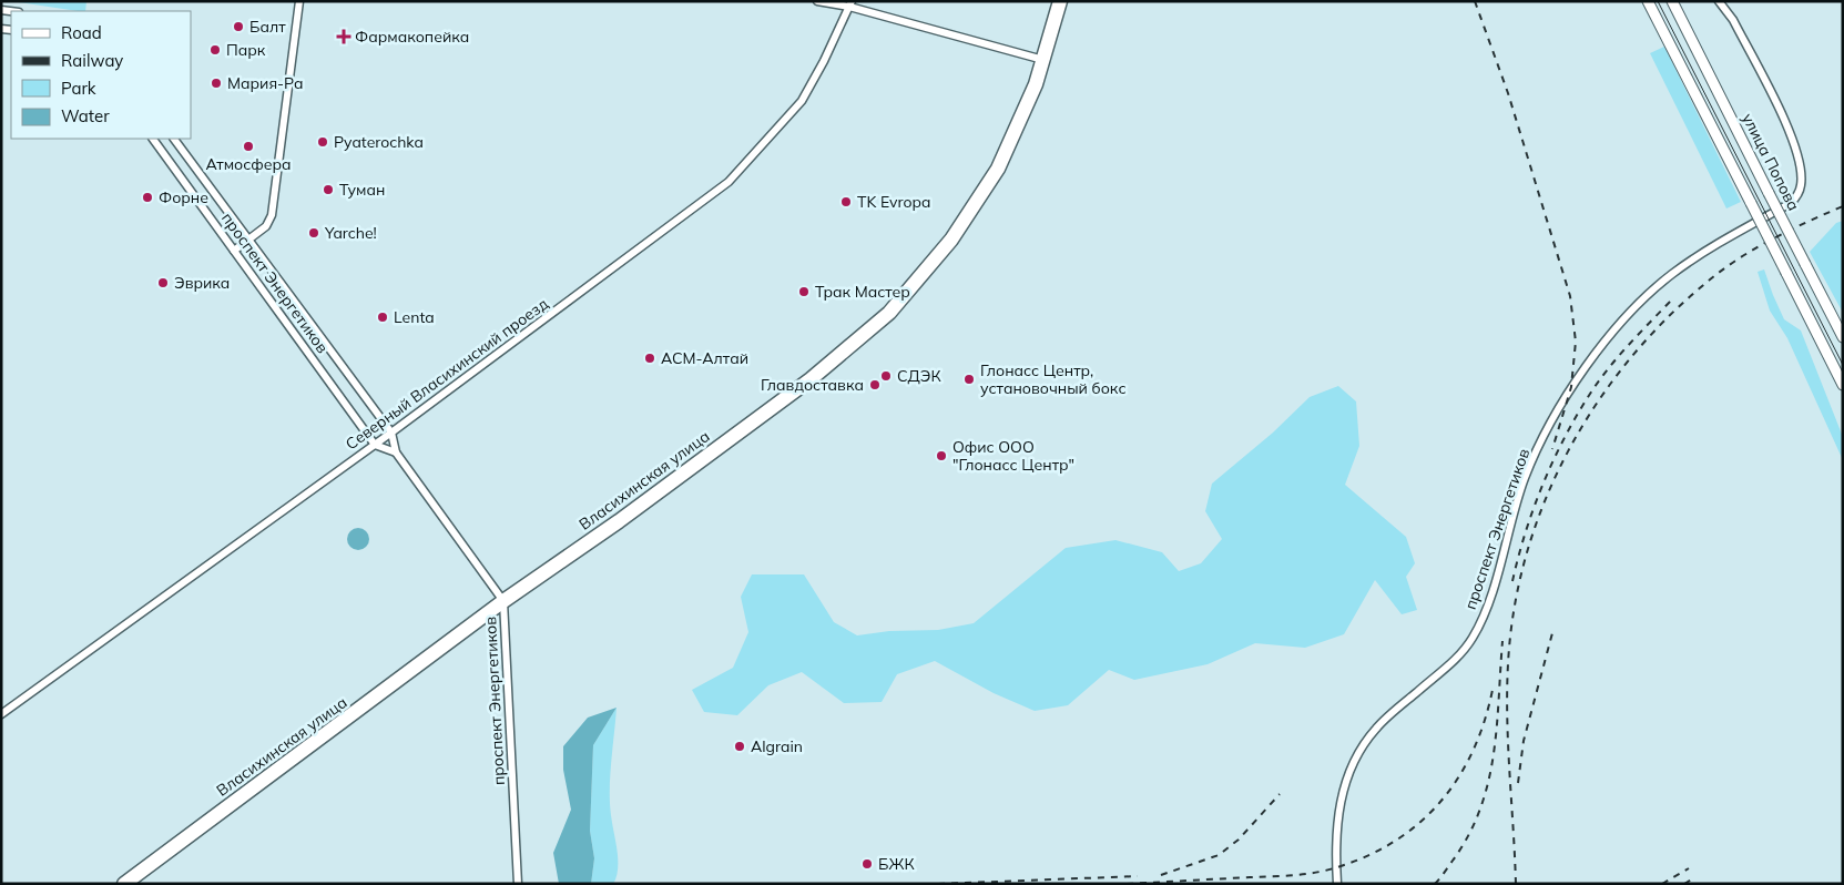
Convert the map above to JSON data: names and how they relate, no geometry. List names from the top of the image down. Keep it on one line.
{"streets":{"highway":["Власихинская улица"],"main road":["улица Попова"],"street":["проспект Энергетиков","Северный Власихинский проезд"]},"crossings":[["проспект Энергетиков","Северный Власихинский проезд"],["проспект Энергетиков","Власихинская улица"]],"places":{"other":["Балт","Парк","Мария-Ра","Pyaterochka","Атмосфера","Туман","Форне","TK Evropa","Yarche!","Эврика","Трак Мастер","Lenta","АСМ-Алтай","СДЭК","Глонасс Центр, установочный бокс","Главдоставка","Офис ООО \"Глонасс Центр\"","Algrain","БЖК"],"health":["Фармакопейка"]},"legend":["Road","Railway","Park","Water"]}
